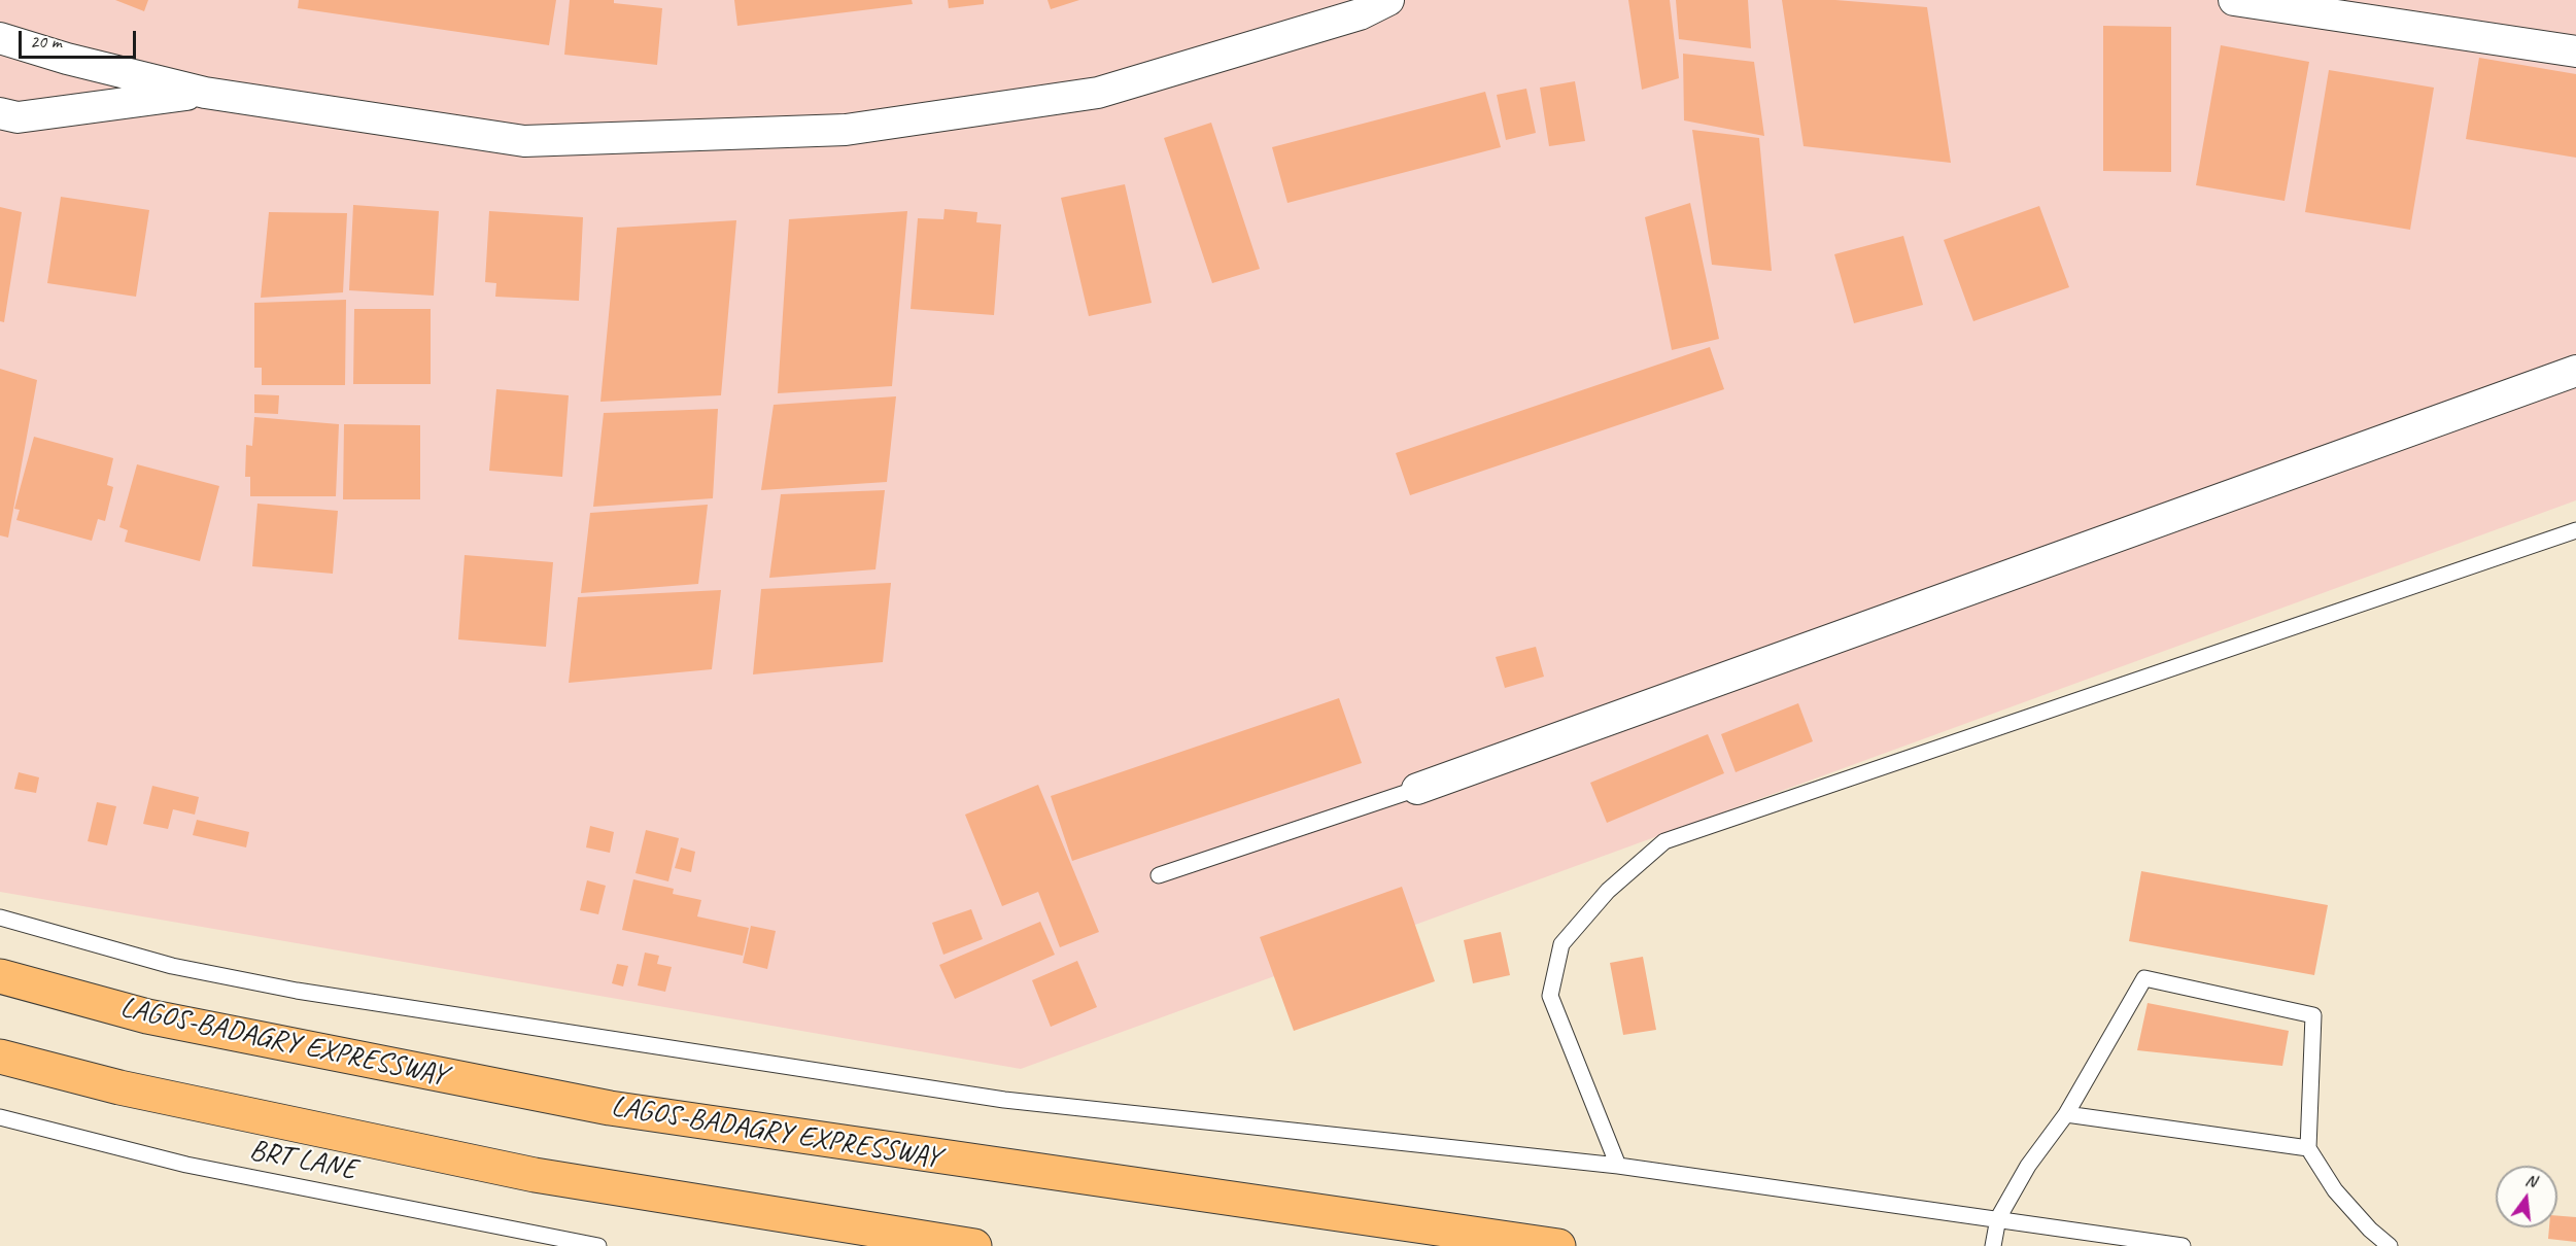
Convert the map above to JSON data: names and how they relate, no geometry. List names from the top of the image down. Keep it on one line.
{"streets":{"main road":["LAGOS-BADAGRY EXPRESSWAY"],"lane":["BRT LANE"]},"scale_bar":"20 m","north":"top"}
